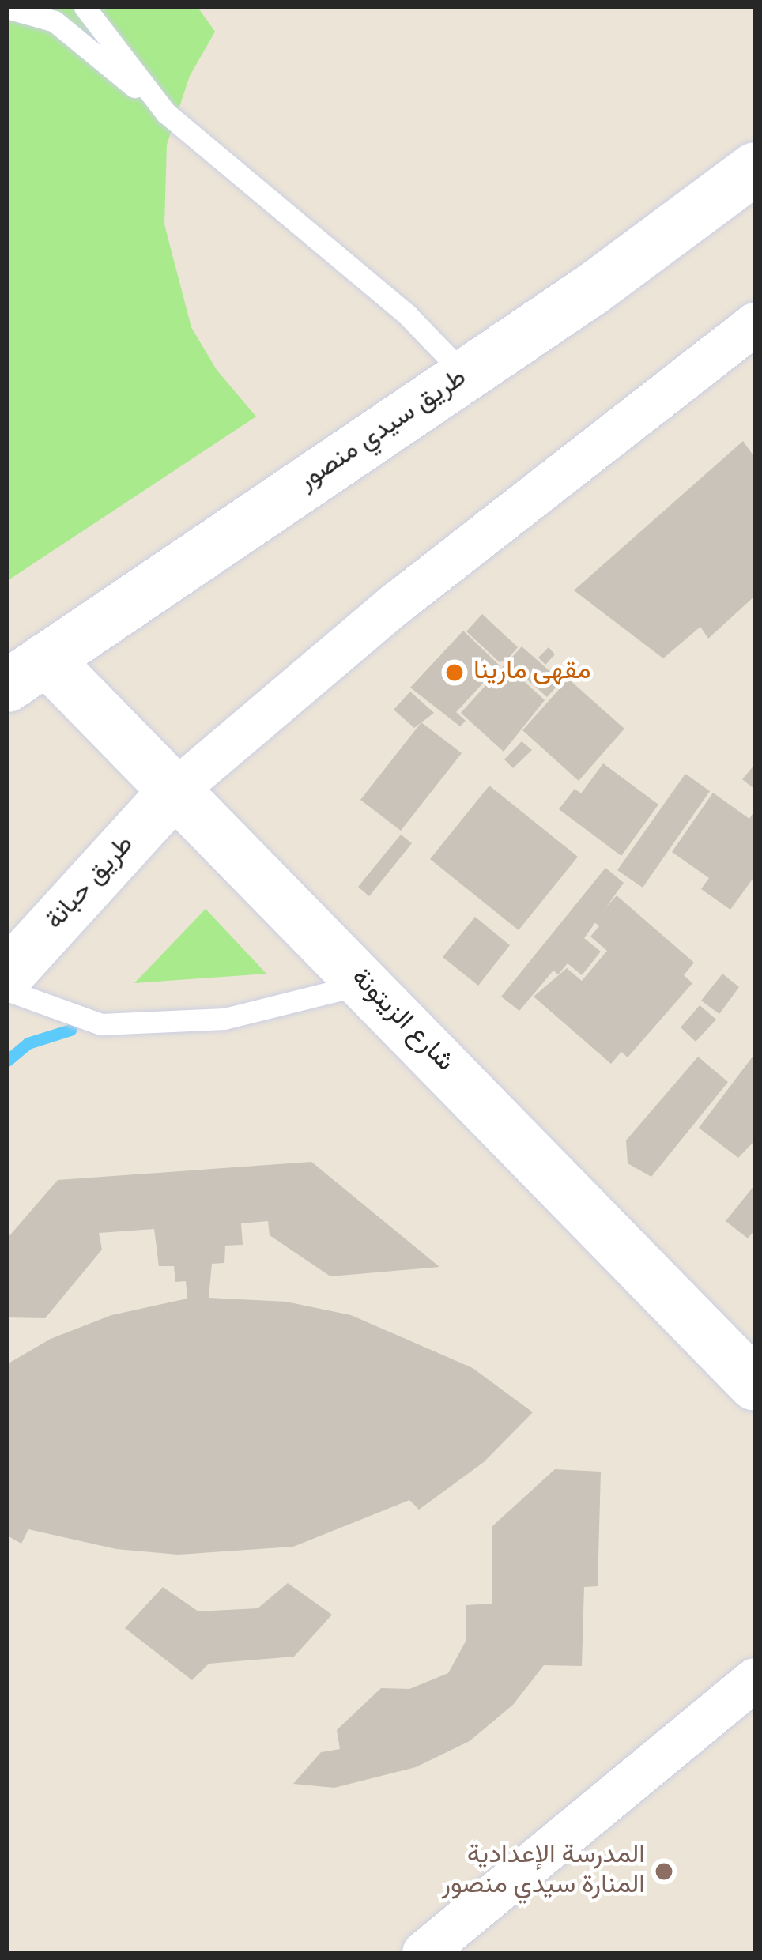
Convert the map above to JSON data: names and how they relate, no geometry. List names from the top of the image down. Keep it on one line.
{"streets":{"street":["طريق سيدي منصور","طريق حبانة","شارع الزيتونة"]},"crossings":[["طريق سيدي منصور","شارع الزيتونة"],["طريق حبانة","شارع الزيتونة"]],"places":["مقهى مارينا","المدرسة الإعدادية المنارة سيدي منصور"]}
